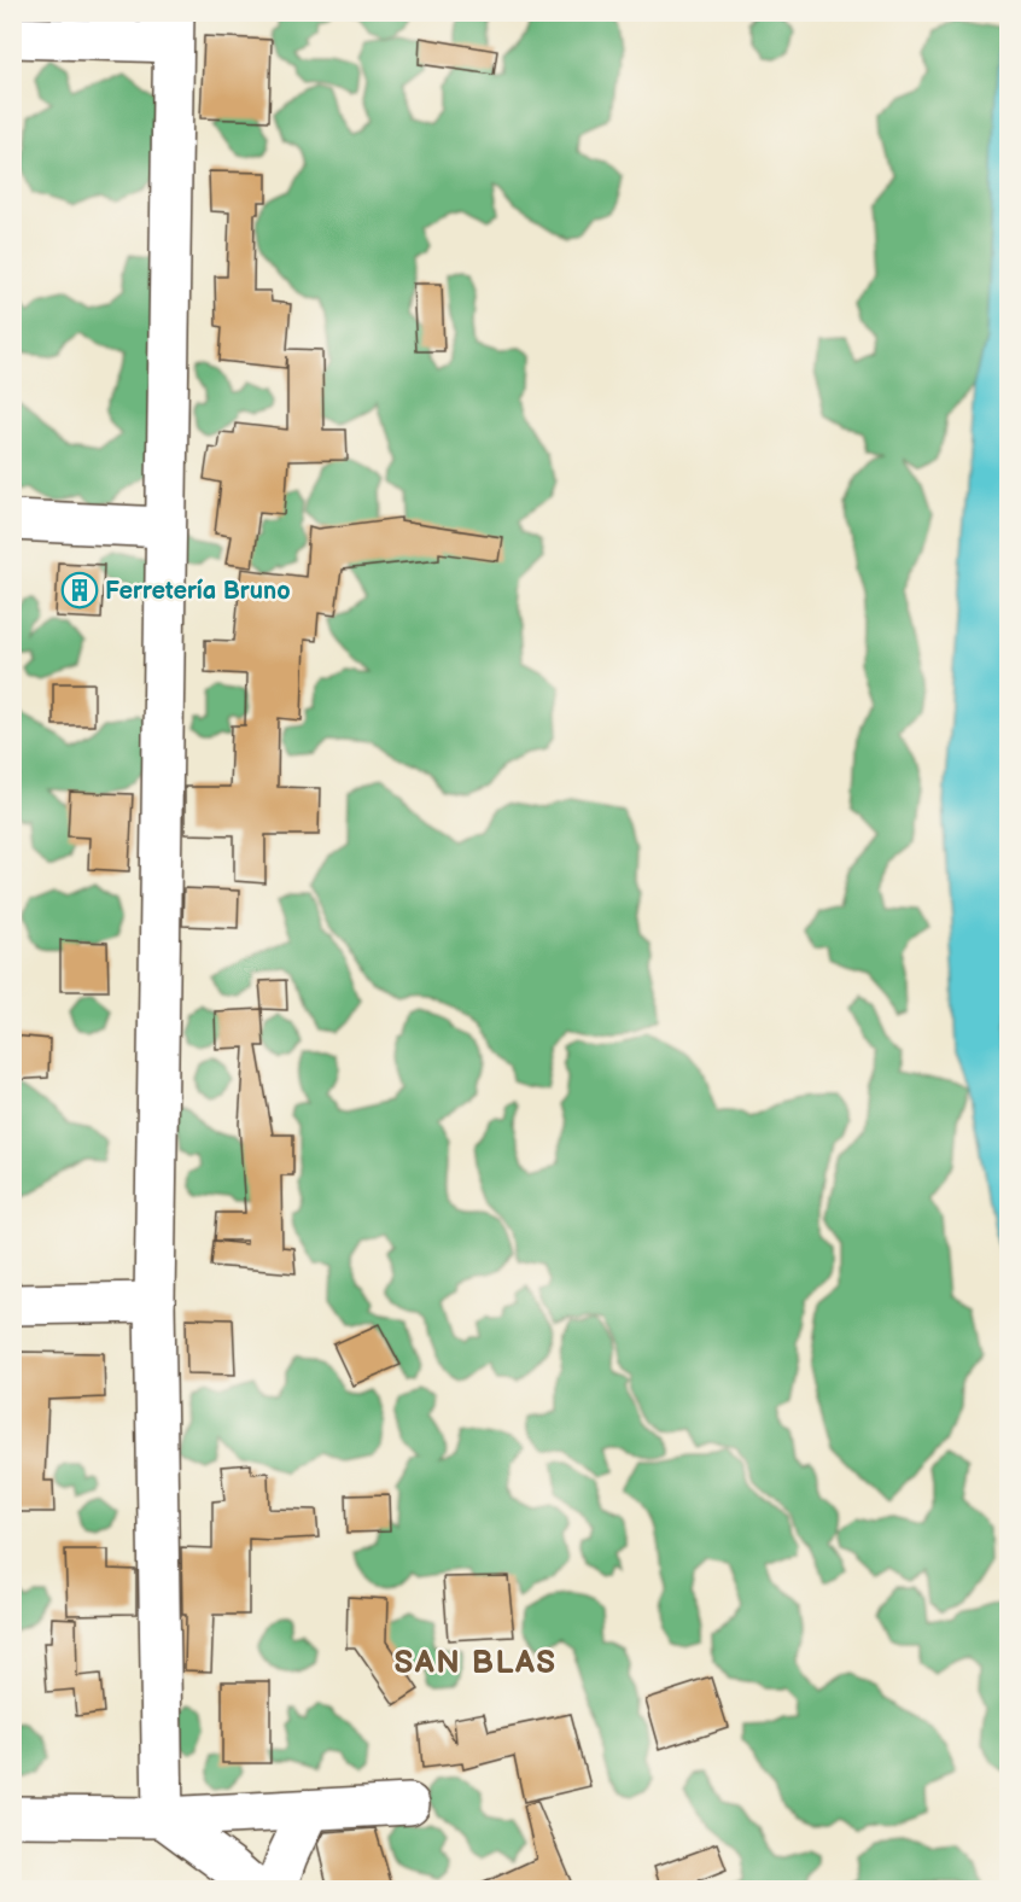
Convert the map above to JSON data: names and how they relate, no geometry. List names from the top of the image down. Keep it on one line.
{"districts":["SAN BLAS"],"places":{"building":["Ferretería Bruno"]}}
